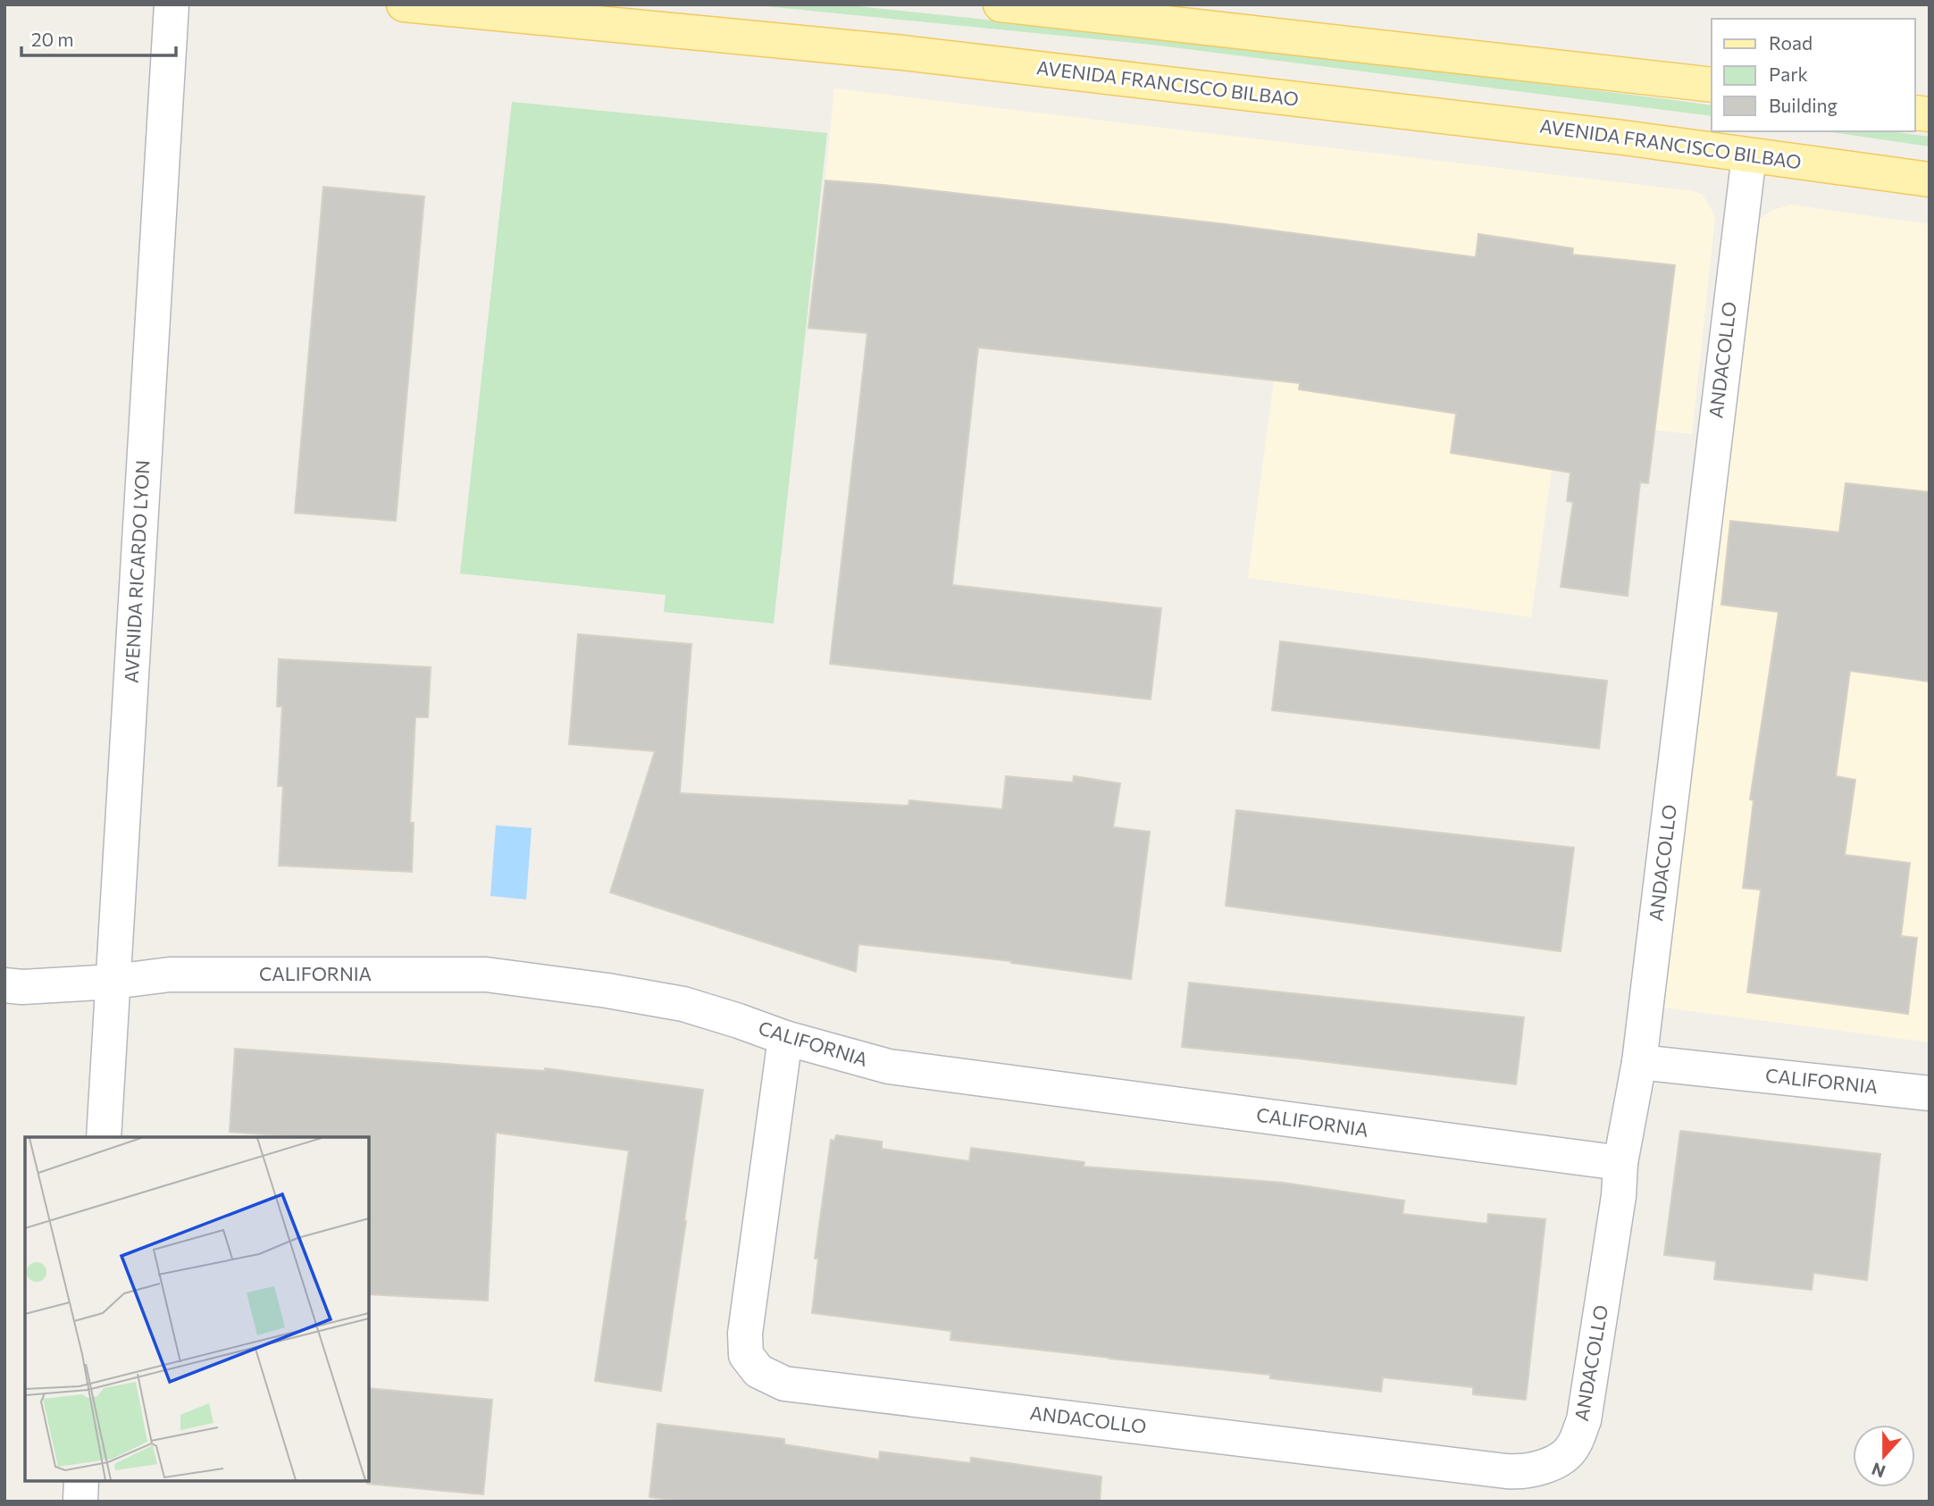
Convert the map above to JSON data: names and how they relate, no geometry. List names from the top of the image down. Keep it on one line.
{"streets":{"main road":["AVENIDA FRANCISCO BILBAO"],"street":["ANDACOLLO","AVENIDA RICARDO LYON","CALIFORNIA"]},"crossings":[["AVENIDA FRANCISCO BILBAO","ANDACOLLO"],["ANDACOLLO","CALIFORNIA"],["AVENIDA RICARDO LYON","CALIFORNIA"]],"legend":["Road","Park","Building"],"scale_bar":"20 m","north":"bottom"}
